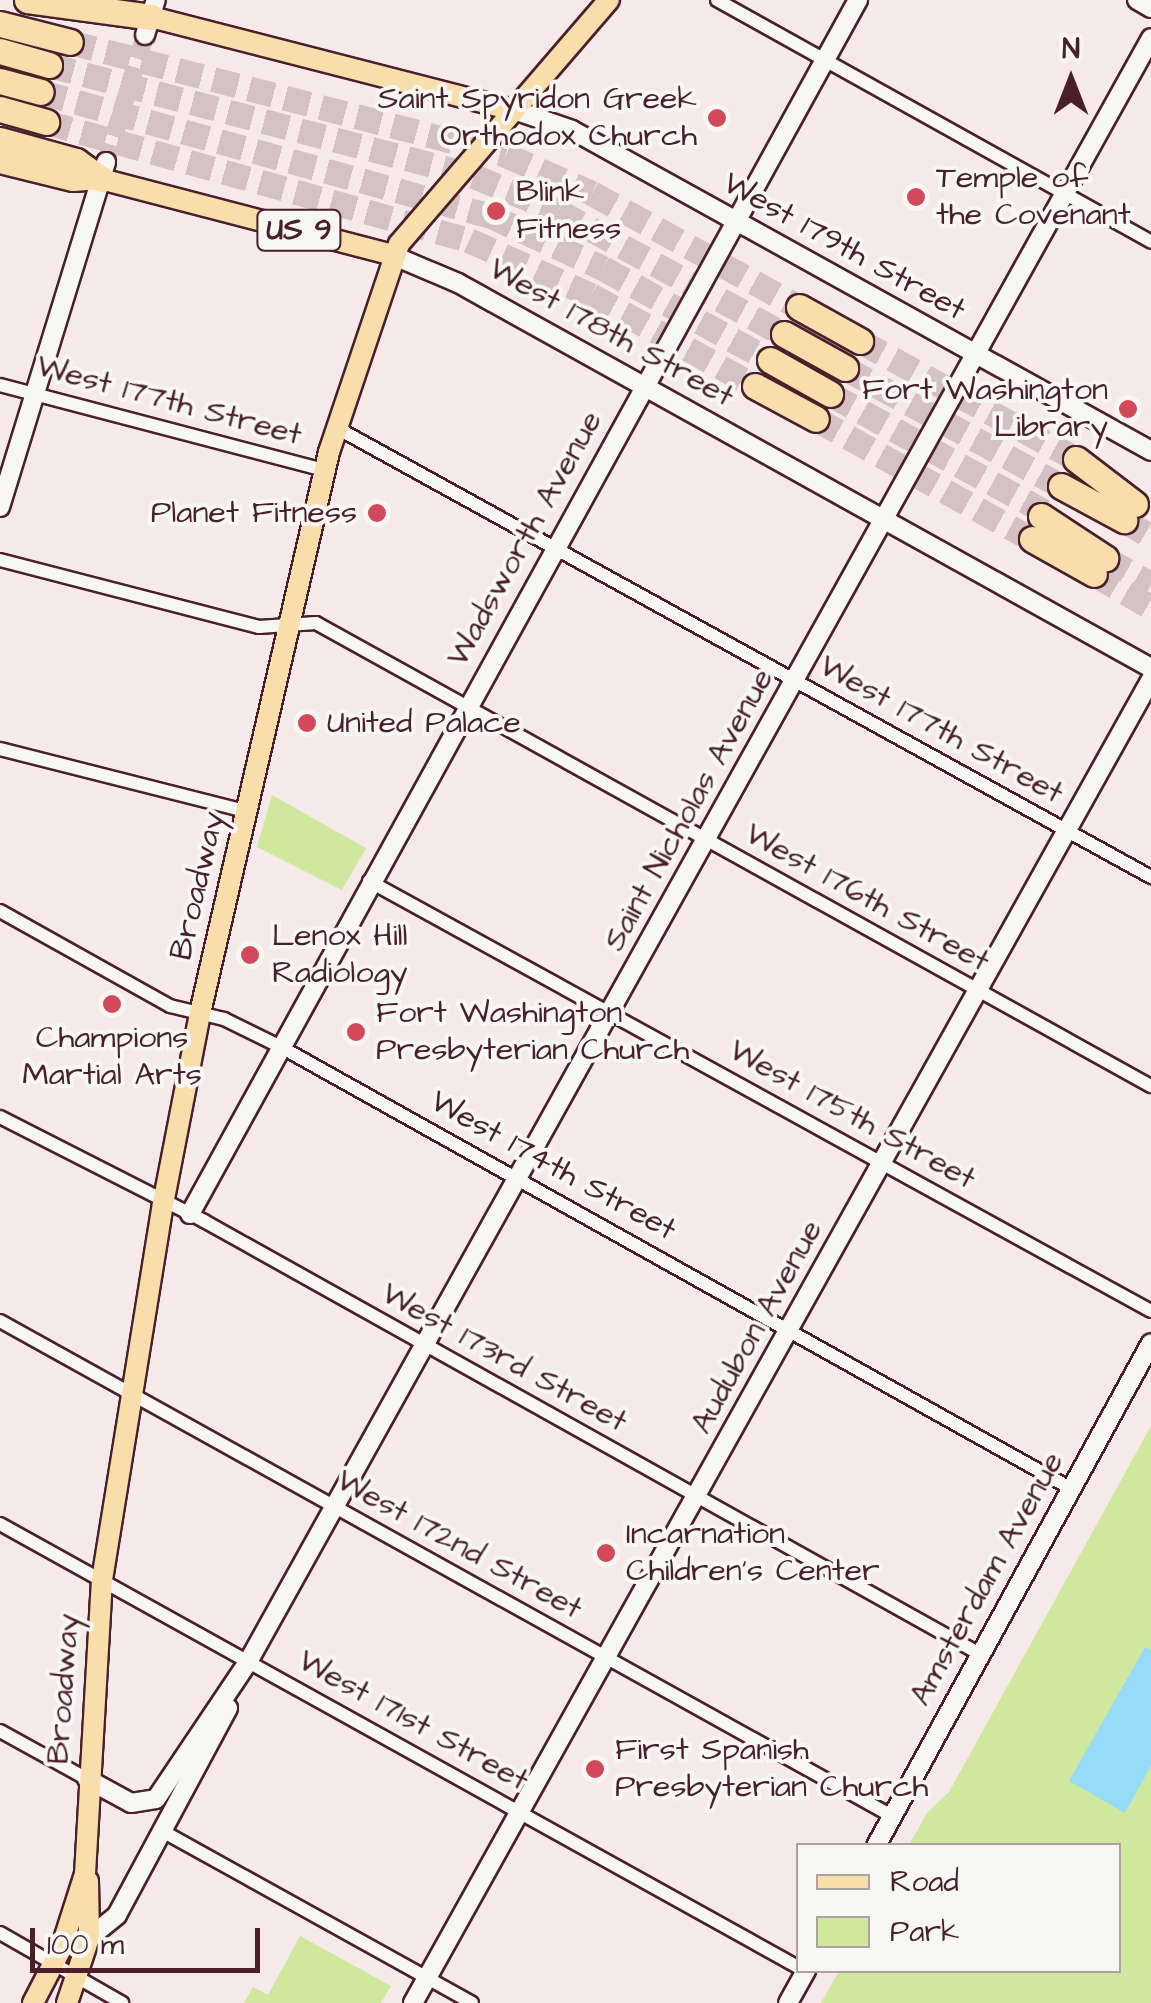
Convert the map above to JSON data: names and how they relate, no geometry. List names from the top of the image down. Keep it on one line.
{"streets":{"highway":["US 9"],"main road":["West 179th Street","West 178th Street","Wadsworth Avenue","Saint Nicholas Avenue","Broadway","Audubon Avenue","Amsterdam Avenue"],"street":["West 177th Street","West 176th Street","West 175th Street","West 174th Street","West 173rd Street","West 172nd Street","West 171st Street"]},"crossings":[["US 9","West 178th Street"],["West 179th Street","Wadsworth Avenue"],["West 179th Street","Saint Nicholas Avenue"],["West 179th Street","Broadway"],["West 178th Street","Wadsworth Avenue"],["West 178th Street","Saint Nicholas Avenue"],["West 178th Street","Broadway"],["West 177th Street","Wadsworth Avenue"],["West 177th Street","Saint Nicholas Avenue"],["West 177th Street","Broadway"],["West 177th Street","Audubon Avenue"],["Wadsworth Avenue","West 176th Street"],["Wadsworth Avenue","West 175th Street"],["Wadsworth Avenue","West 174th Street"],["Wadsworth Avenue","West 173rd Street"],["Saint Nicholas Avenue","Broadway"],["Saint Nicholas Avenue","West 176th Street"],["Saint Nicholas Avenue","West 175th Street"],["Saint Nicholas Avenue","West 174th Street"],["Saint Nicholas Avenue","West 173rd Street"],["Saint Nicholas Avenue","West 172nd Street"],["Saint Nicholas Avenue","West 171st Street"],["Broadway","West 176th Street"],["Broadway","West 174th Street"],["Broadway","West 173rd Street"],["Broadway","West 172nd Street"],["Broadway","West 171st Street"],["West 176th Street","Audubon Avenue"],["West 175th Street","Audubon Avenue"],["West 174th Street","Audubon Avenue"],["West 174th Street","Amsterdam Avenue"],["Audubon Avenue","West 173rd Street"],["Audubon Avenue","West 172nd Street"],["Audubon Avenue","West 171st Street"],["West 173rd Street","Amsterdam Avenue"],["West 172nd Street","Amsterdam Avenue"]],"places":["Saint Spyridon Greek Orthodox Church","Temple of the Covenant","Blink Fitness","Fort Washington Library","Planet Fitness","United Palace","Lenox Hill Radiology","Champions Martial Arts","Fort Washington Presbyterian Church","Incarnation Children's Center","First Spanish Presbyterian Church"],"legend":["Road","Park"],"scale_bar":"100 m","north":"top"}
